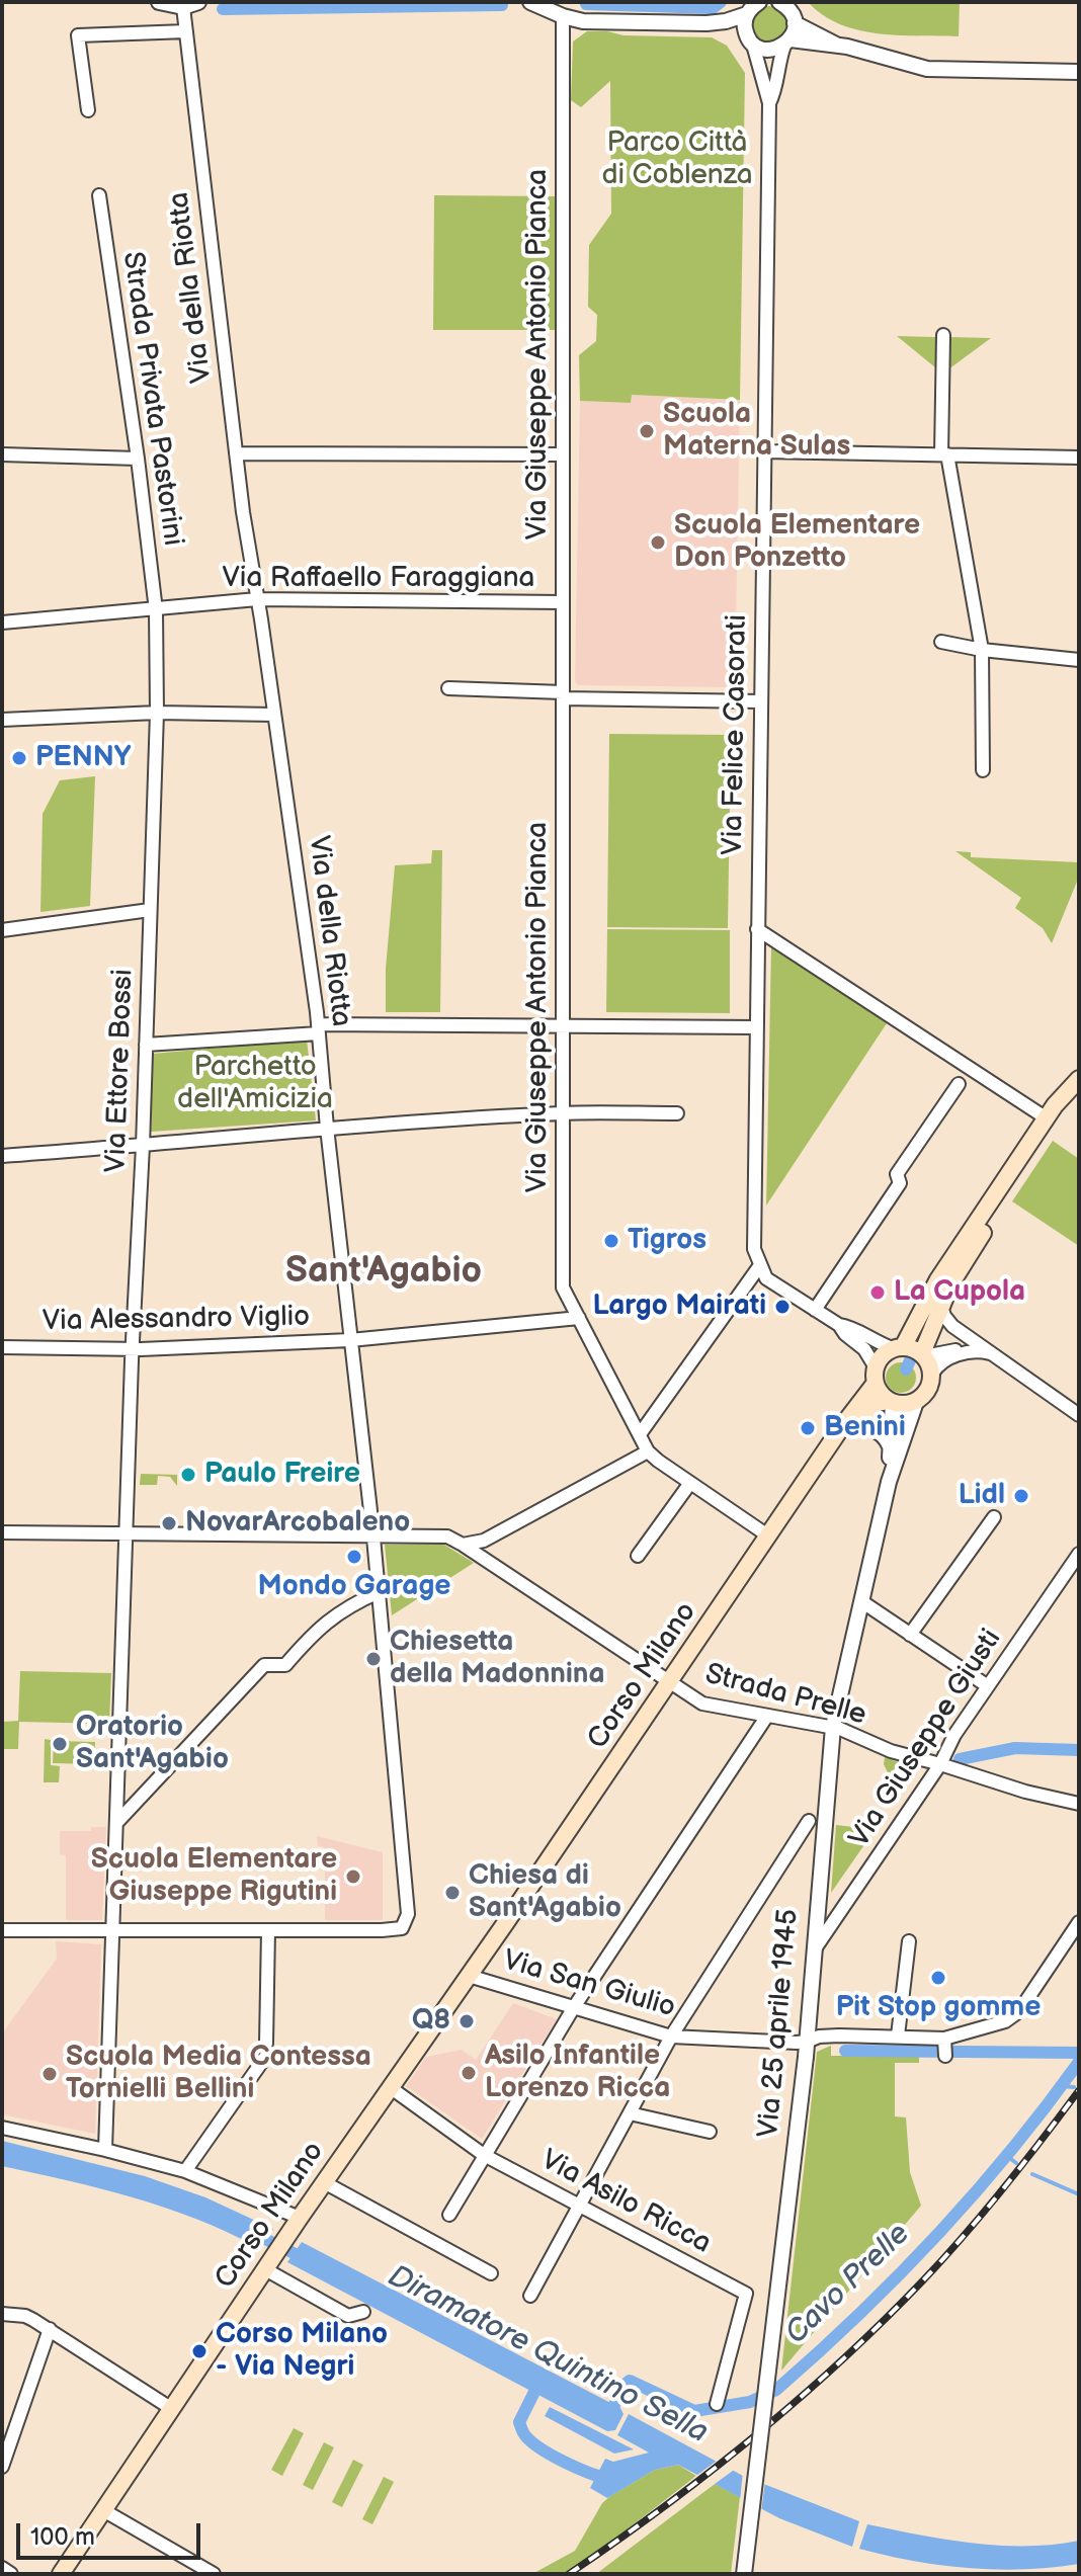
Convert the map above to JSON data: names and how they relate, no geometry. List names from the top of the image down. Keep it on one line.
{"streets":{"main road":["Corso Milano"],"street":["Via della Riotta","Via Giuseppe Antonio Pianca","Strada Privata Pastorini","Via Raffaello Faraggiana","Via Felice Casorati","Via Ettore Bossi","Via Alessandro Viglio","Strada Prelle","Via Giuseppe Giusti","Via San Giulio","Via 25 aprile 1945","Via Asilo Ricca"]},"crossings":[["Via della Riotta","Via Raffaello Faraggiana"],["Via della Riotta","Via Alessandro Viglio"],["Via Giuseppe Antonio Pianca","Via Raffaello Faraggiana"],["Via Giuseppe Antonio Pianca","Via Alessandro Viglio"],["Strada Privata Pastorini","Via Raffaello Faraggiana"],["Strada Privata Pastorini","Via Ettore Bossi"],["Via Raffaello Faraggiana","Via Ettore Bossi"],["Via Ettore Bossi","Via Alessandro Viglio"],["Corso Milano","Strada Prelle"],["Corso Milano","Via San Giulio"],["Corso Milano","Via Asilo Ricca"],["Strada Prelle","Via Giuseppe Giusti"],["Strada Prelle","Via 25 aprile 1945"],["Via Giuseppe Giusti","Via 25 aprile 1945"],["Via San Giulio","Via 25 aprile 1945"]],"districts":["Sant'Agabio"],"water":["Cavo Prelle","Diramatore Quintino Sella"],"parks":["Parco Città di Coblenza","Parchetto dell'Amicizia"],"places":["Scuola Materna Sulas","Scuola Elementare Don Ponzetto","PENNY","Tigros","La Cupola","Largo Mairati","Benini","Paulo Freire","Lidl","NovarArcobaleno","Mondo Garage","Chiesetta della Madonnina","Oratorio Sant'Agabio","Scuola Elementare Giuseppe Rigutini","Chiesa di Sant'Agabio","Pit Stop gomme","Q8","Asilo Infantile Lorenzo Ricca","Scuola Media Contessa Tornielli Bellini","Corso Milano - Via Negri"],"scale_bar":"100 m"}
